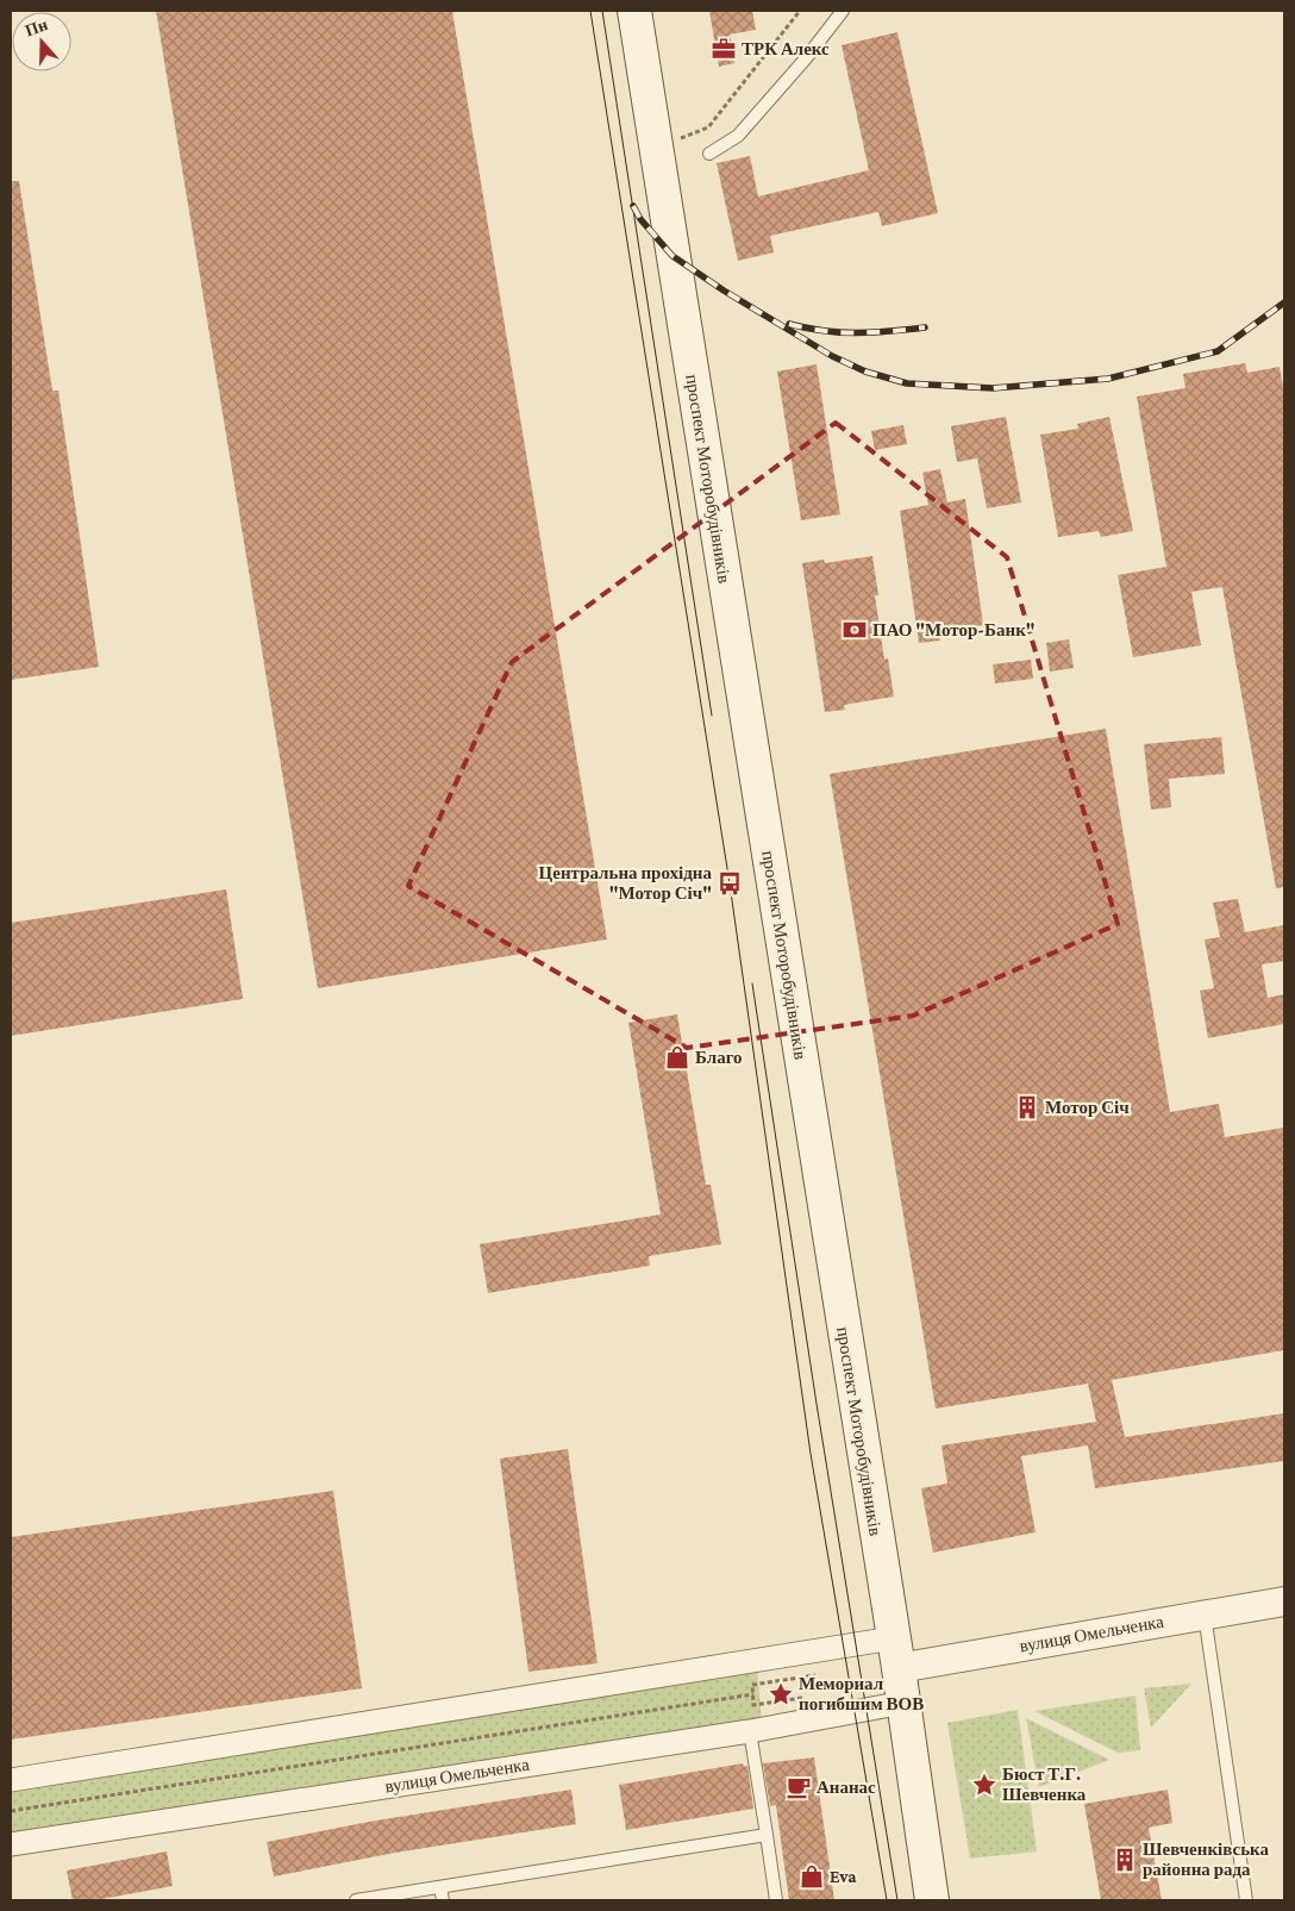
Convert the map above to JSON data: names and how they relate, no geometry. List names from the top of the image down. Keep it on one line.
{"streets":{"main road":["проспект Моторобудівників"],"street":["вулиця Омельченка"]},"crossings":[["проспект Моторобудівників","вулиця Омельченка"]],"places":{"office":["ТРК Алекс"],"bank":["ПАО \"Мотор-Банк\""],"bus stop":["Центральна прохідна \"Мотор Січ\""],"shop":["Благо","Eva"],"building":["Мотор Січ","Шевченківська районна рада"],"place":["Мемориал погибшим ВОВ","Бюст Т.Г. Шевченка"],"cafe":["Ананас"]},"north":"top"}
